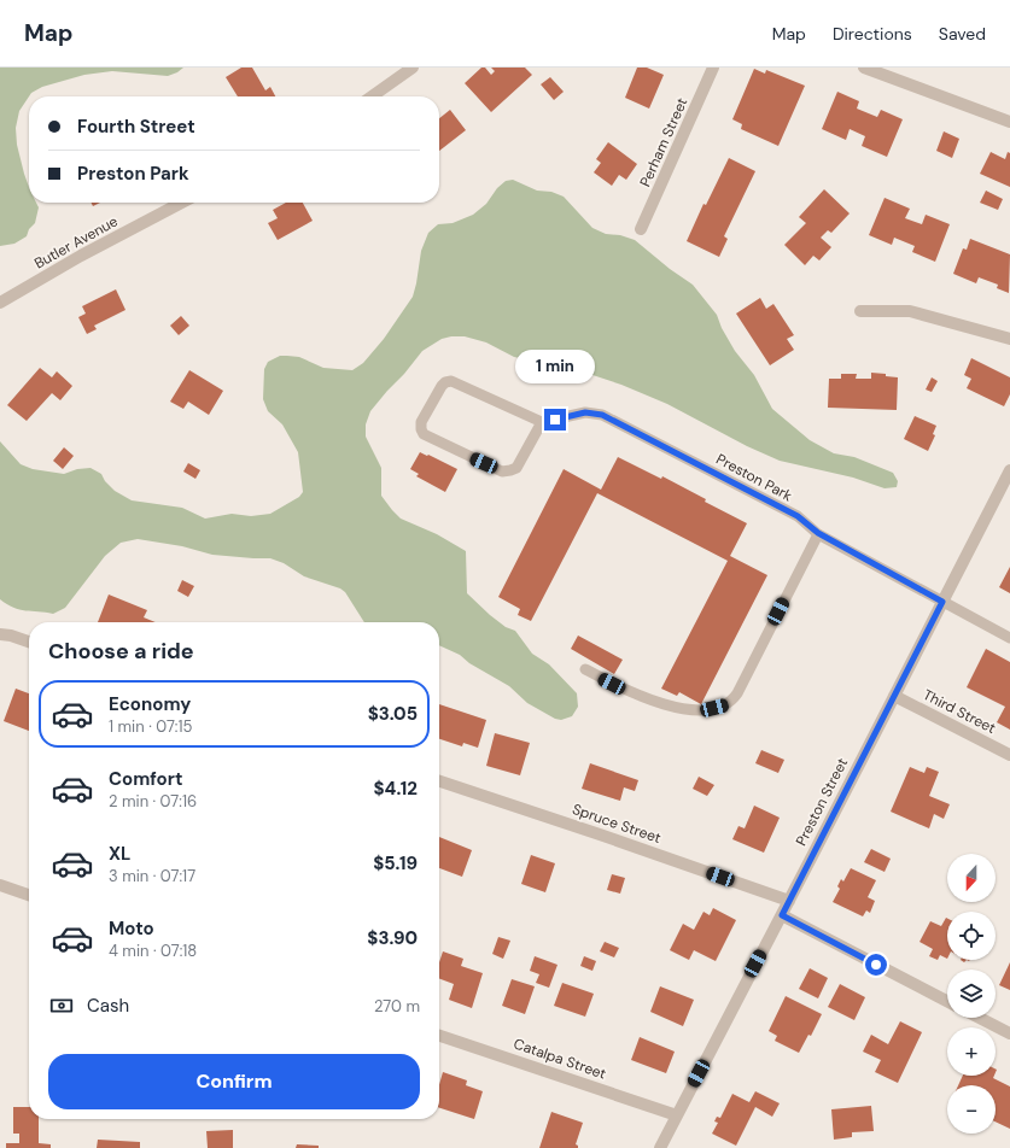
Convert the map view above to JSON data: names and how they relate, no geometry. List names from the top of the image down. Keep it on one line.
{"streets":{"street":["Perham Street","Butler Avenue","Third Street","Preston Street","Spruce Street","Catalpa Street"],"lane":["Preston Park"]},"crossings":[["Preston Park","Preston Street"],["Third Street","Preston Street"],["Preston Street","Spruce Street"],["Preston Street","Catalpa Street"]],"north":"bottom","page":{"header":"Map","nav":["Map","Directions","Saved"],"banner":["Fourth Street","Preston Park"],"bubble":"1 min","heading":"Choose a ride","list":[{"name":"Economy","note":"1 min · 07:15","value":"$3.05"},{"name":"Comfort","note":"2 min · 07:16","value":"$4.12"},{"name":"XL","note":"3 min · 07:17","value":"$5.19"},{"name":"Moto","note":"4 min · 07:18","value":"$3.90"}],"map_buttons":["+","−"],"pay":["Cash","270 m"],"buttons":"Confirm"}}
